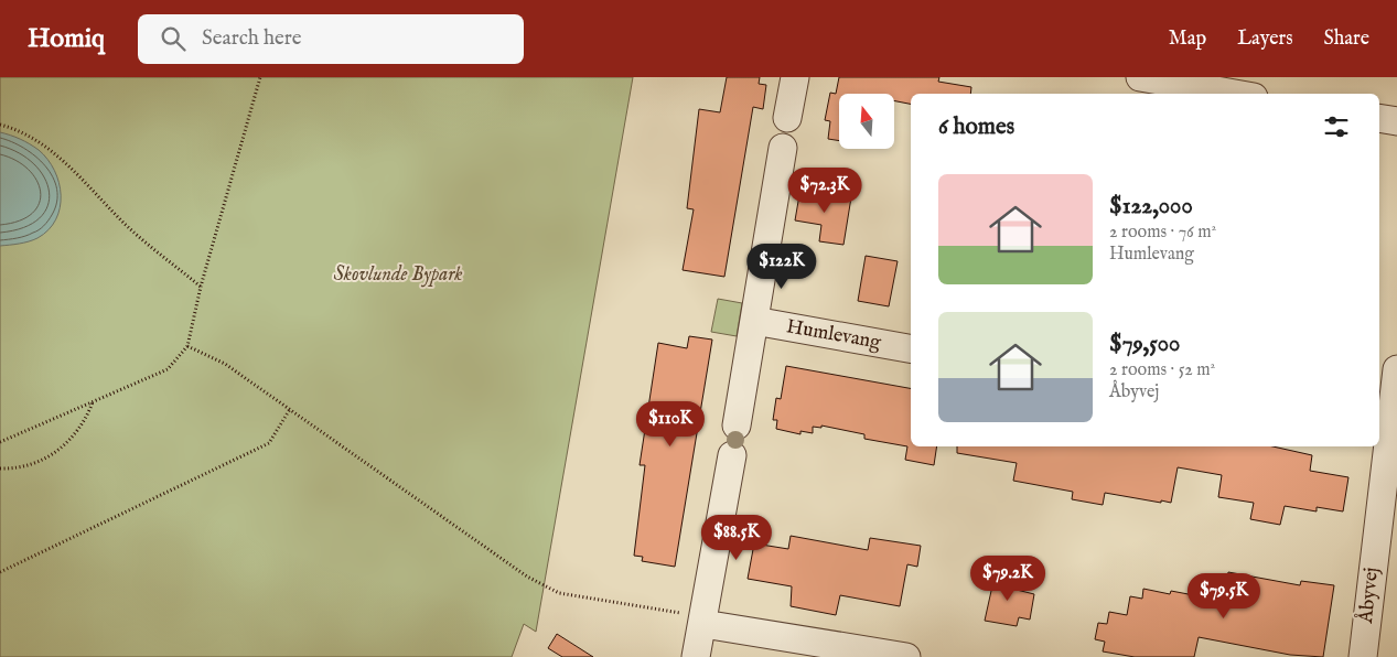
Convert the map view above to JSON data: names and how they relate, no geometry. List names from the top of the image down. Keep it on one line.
{"streets":{"street":["Humlevang","Åbyvej"]},"parks":["Skovlunde Bypark"],"north":"top","page":{"header":"Homiq","search":"Search here","nav":["Map","Layers","Share"],"heading":"6 homes","list":[{"name":"$122,000","note":"2 rooms · 76 m² · Humlevang"},{"name":"$79,500","note":"2 rooms · 52 m² · Åbyvej"}],"price":["$72.3K","$122K","$110K","$88.5K","$79.2K","$79.5K"]}}
